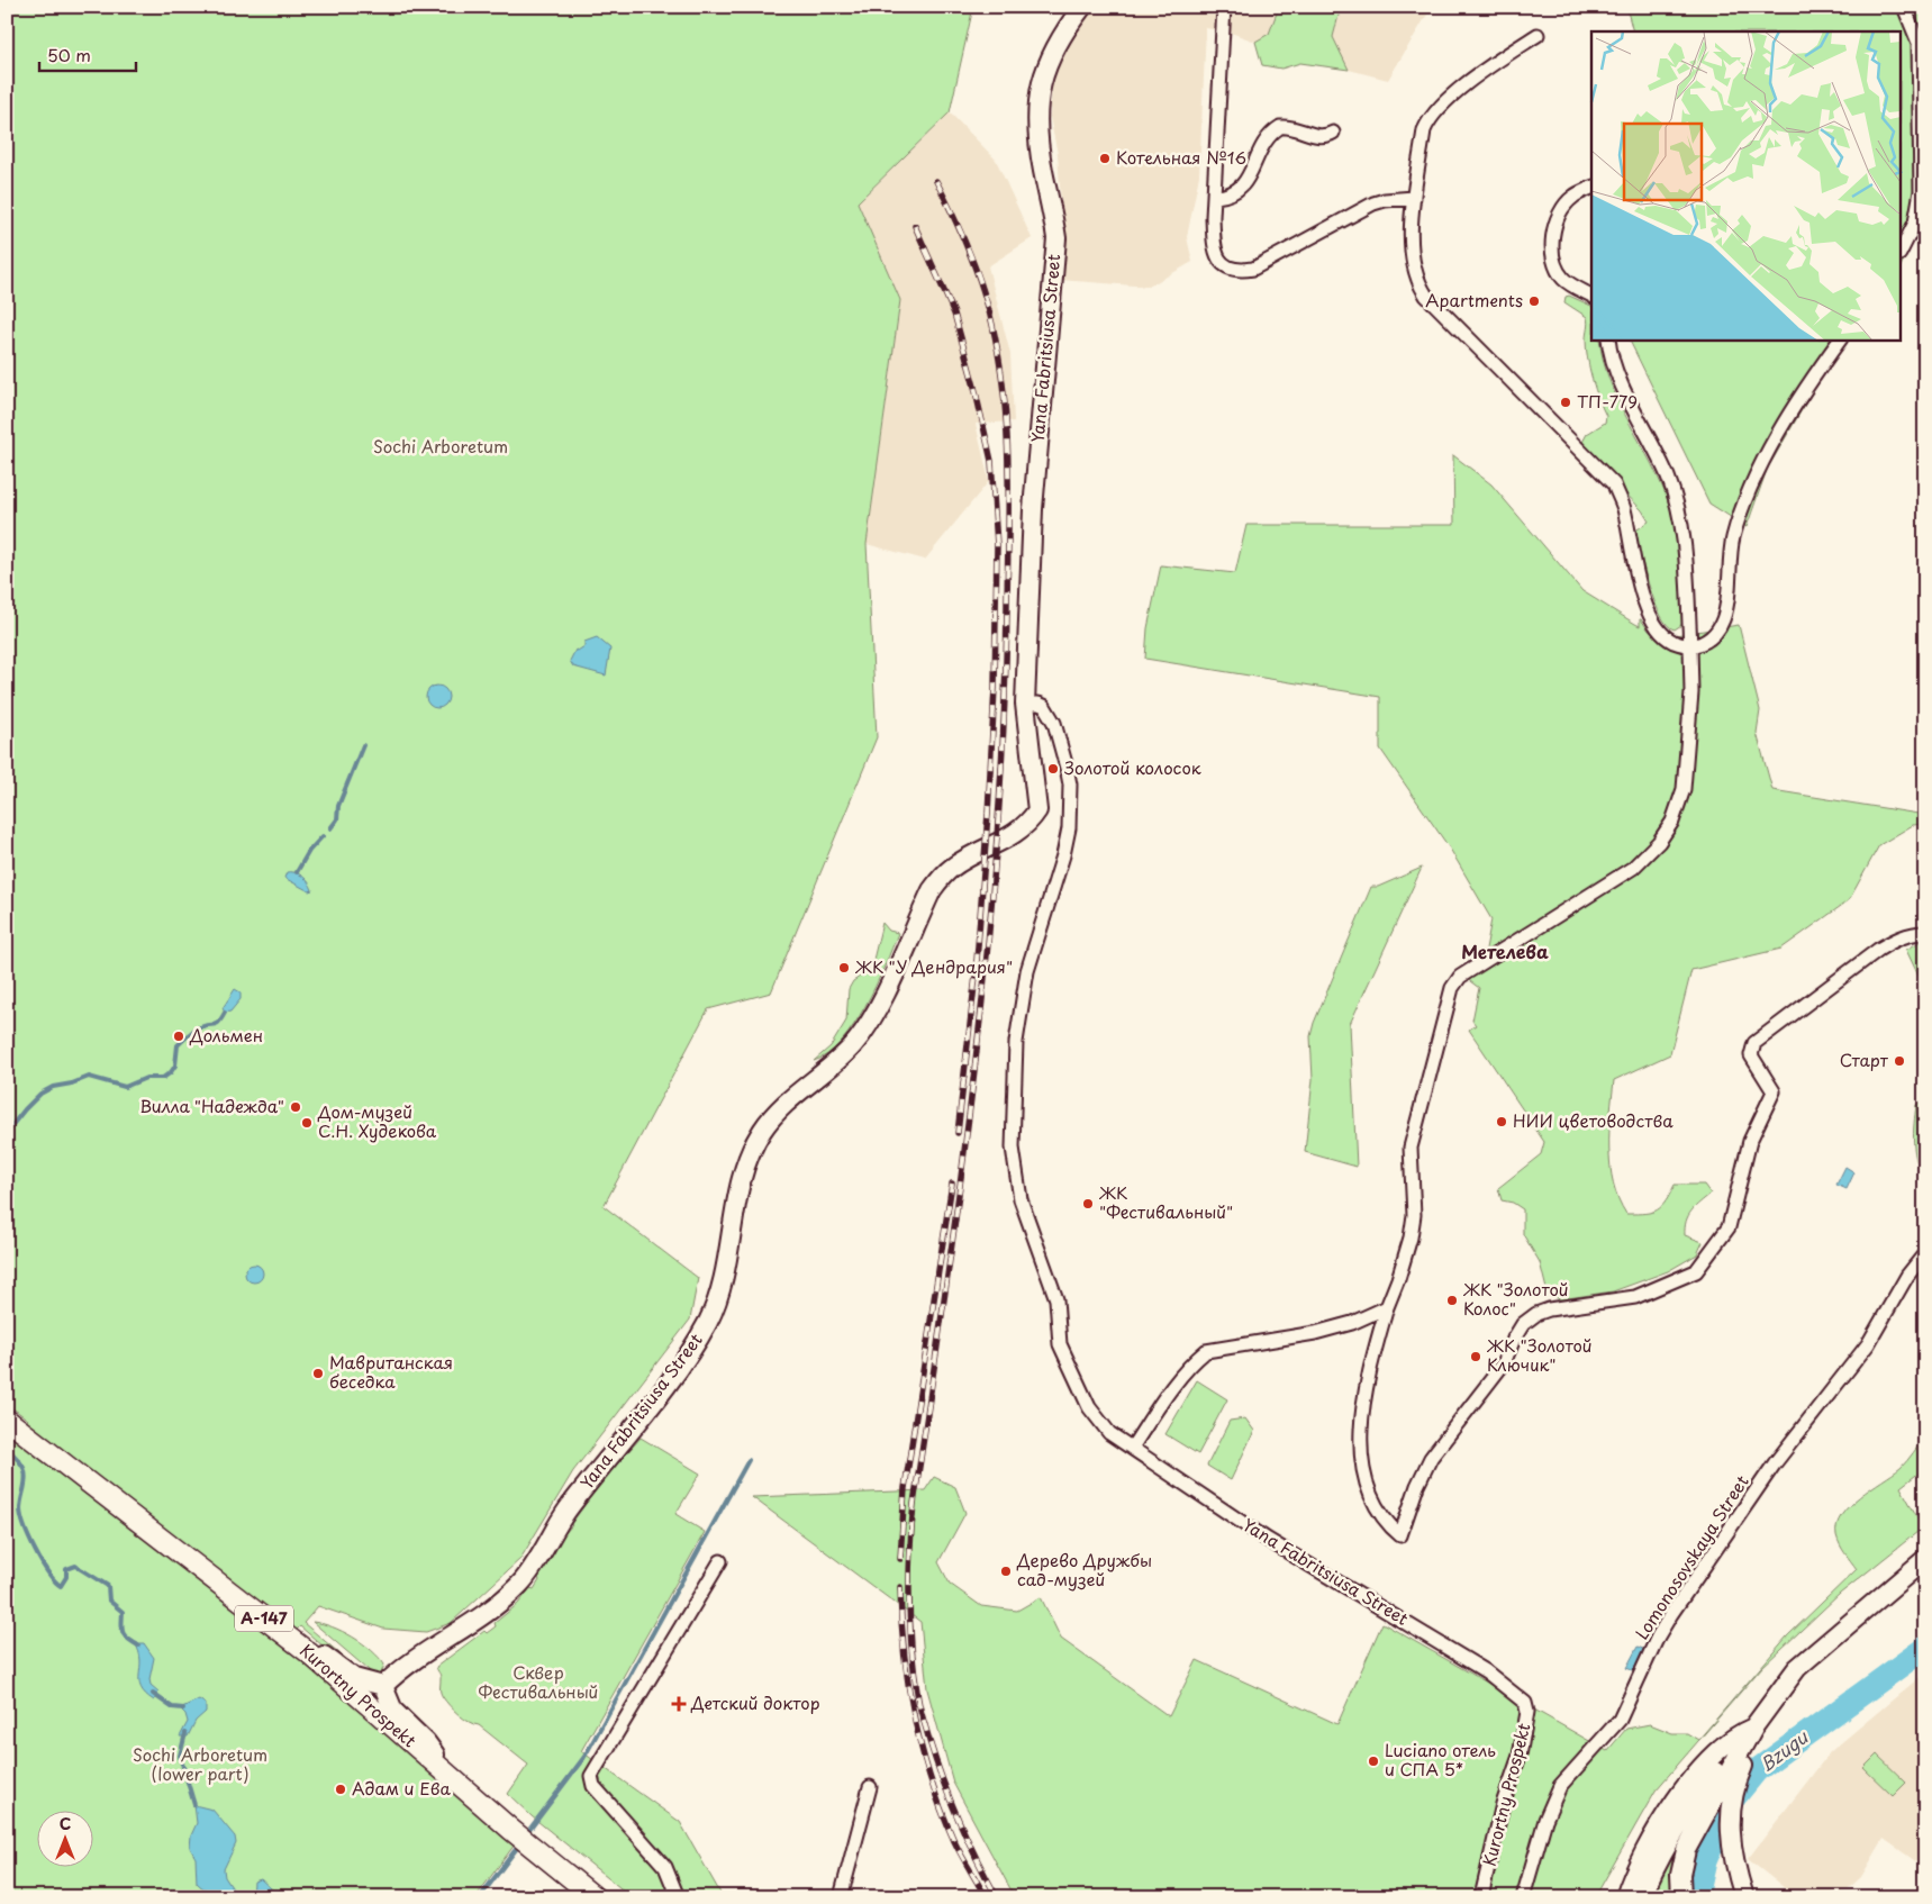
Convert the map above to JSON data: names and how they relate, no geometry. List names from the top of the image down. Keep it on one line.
{"streets":{"main road":["Yana Fabritsiusa Street","А-147","Kurortny Prospekt"],"street":["Lomonosovskaya Street"]},"crossings":[["Yana Fabritsiusa Street","Kurortny Prospekt"]],"districts":["Метелева"],"water":["Bzugu"],"parks":["Sochi Arboretum","Сквер Фестивальный","Sochi Arboretum (lower part)"],"places":{"other":["Котельная №16","Apartments","ТП-779","Золотой колосок","ЖК \"У Дендрария\"","Дольмен","Старт","Вилла \"Надежда\"","НИИ цветоводства","Дом-музей С.Н. Худекова","ЖК \"Фестивальный\"","ЖК \"Золотой Колос\"","ЖК \"Золотой Ключик\"","Мавританская беседка","Дерево Дружбы сад-музей","Luciano отель и СПА 5*","Адам и Ева"],"health":["Детский доктор"]},"scale_bar":"50 m","north":"top"}
